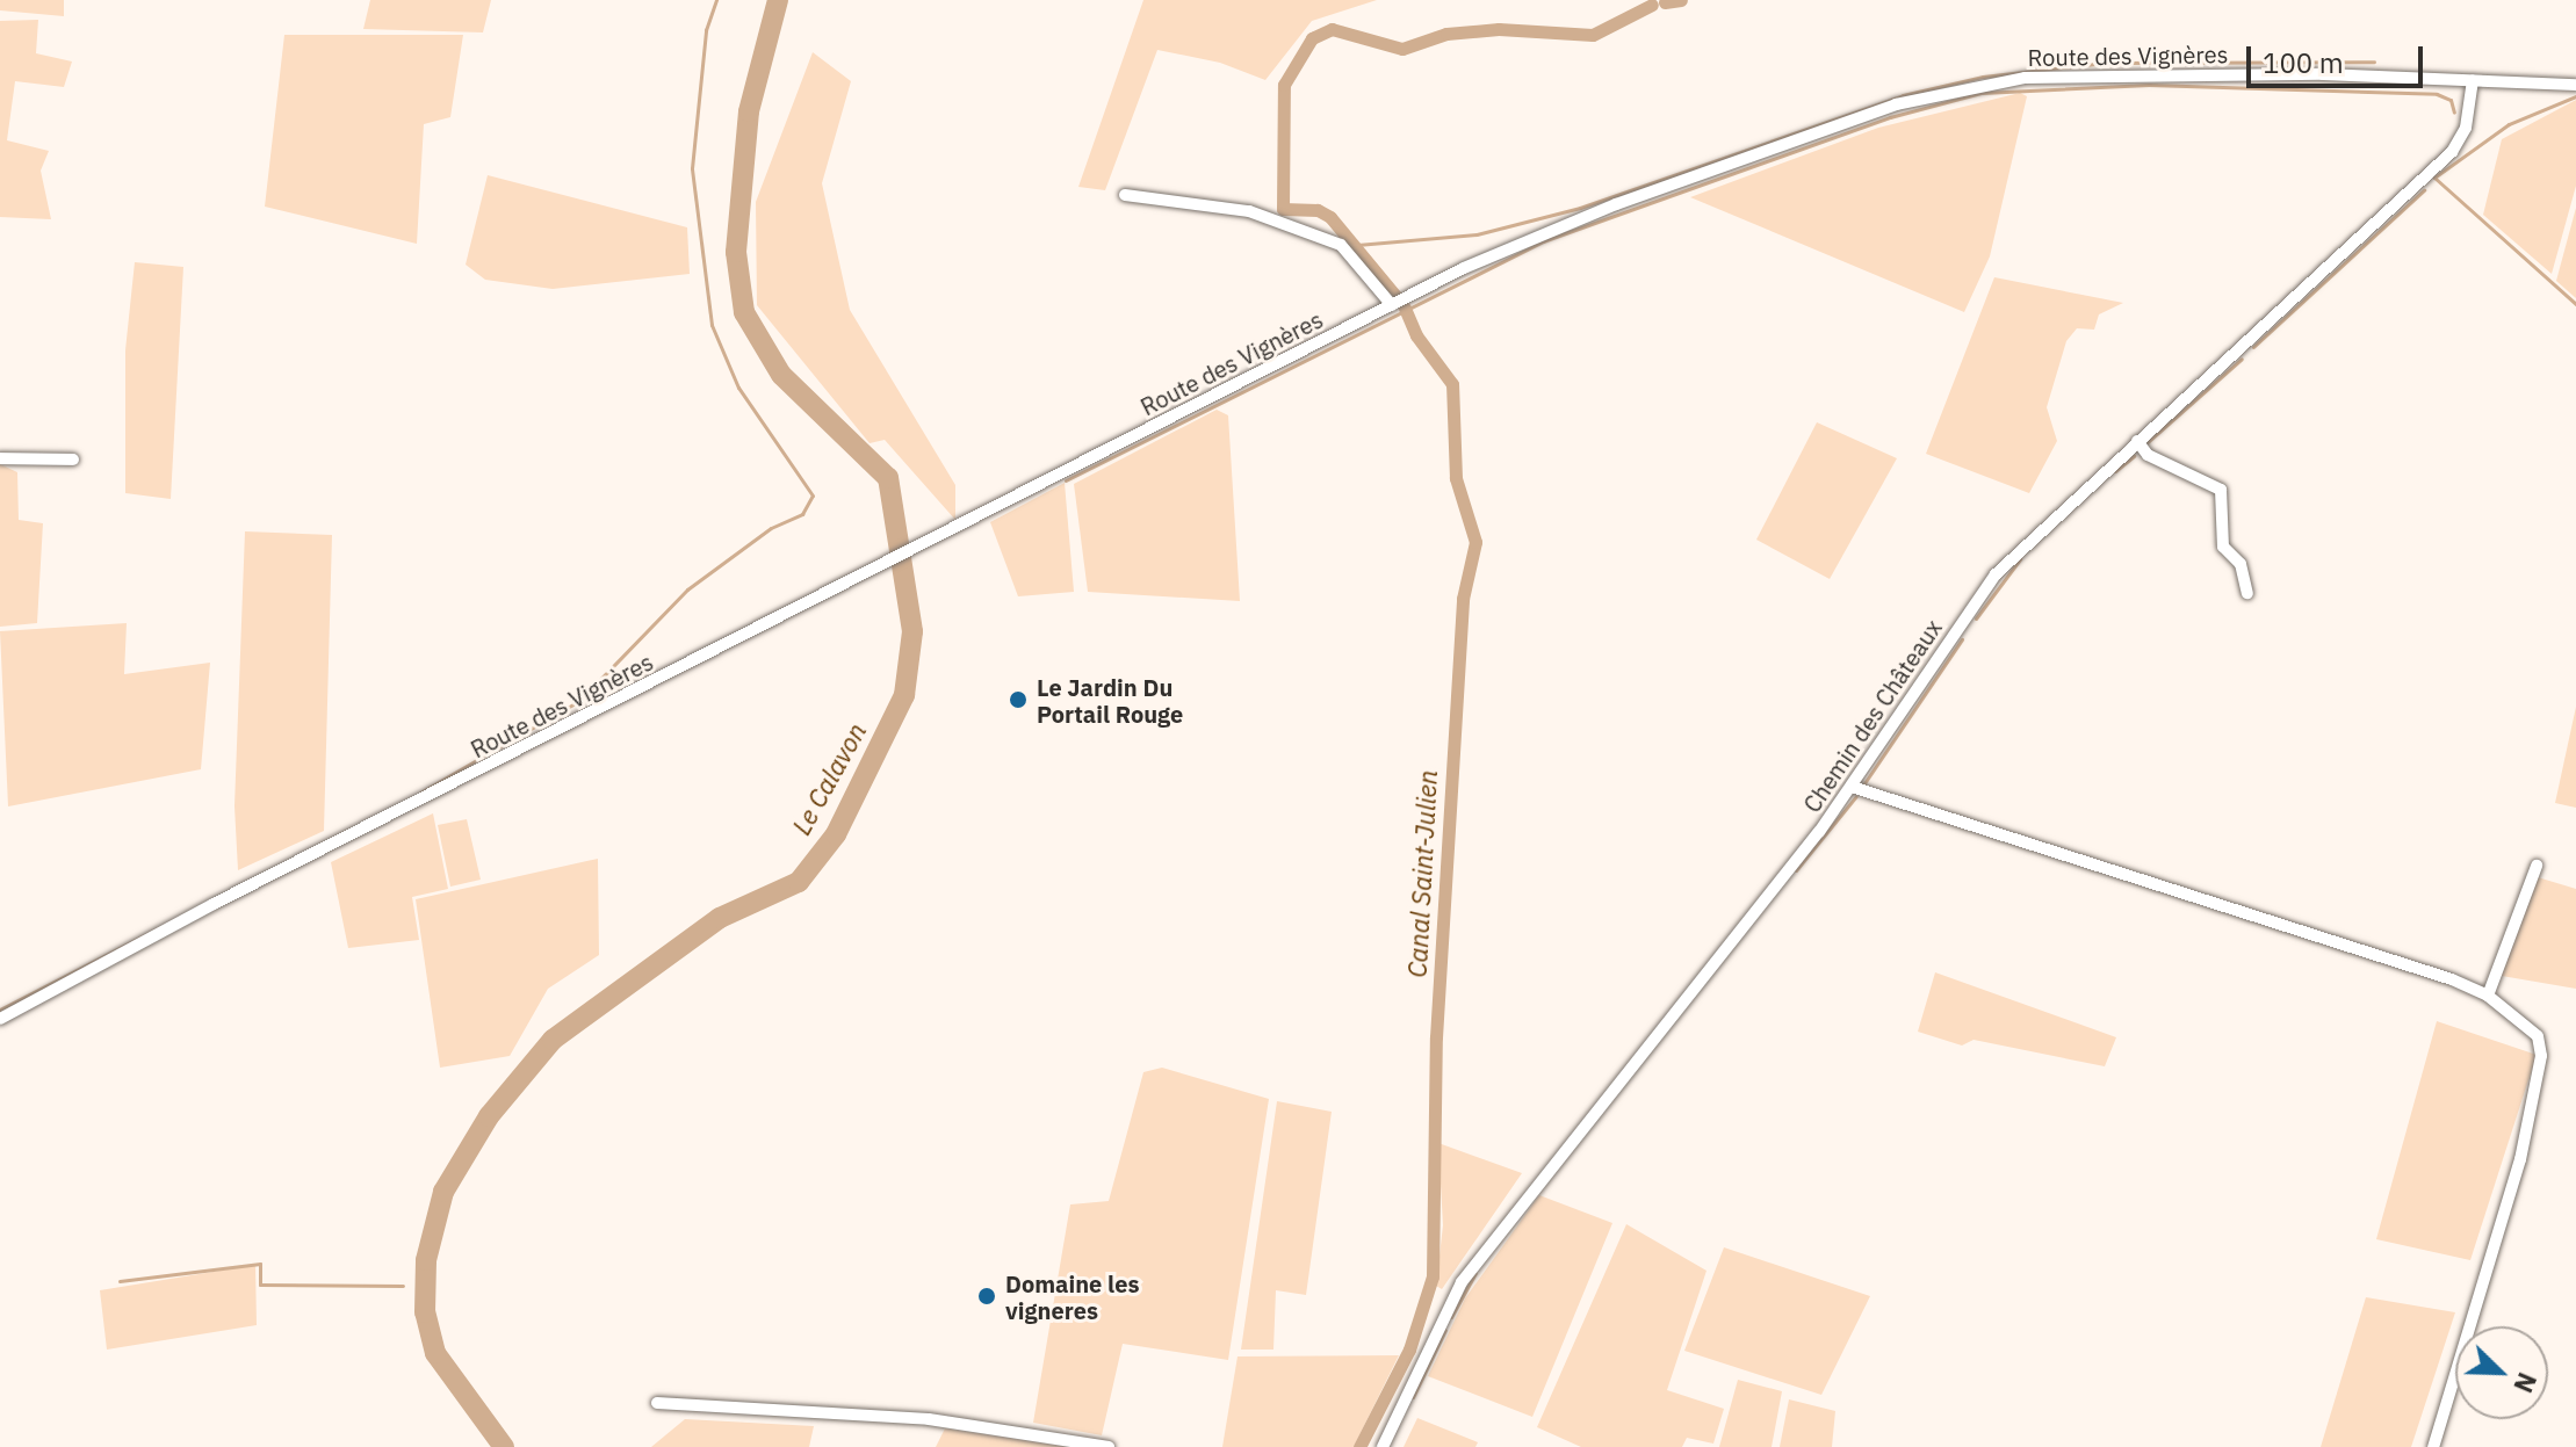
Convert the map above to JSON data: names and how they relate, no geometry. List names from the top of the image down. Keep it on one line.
{"streets":{"street":["Route des Vignères","Chemin des Châteaux"]},"crossings":[["Route des Vignères","Chemin des Châteaux"]],"water":["Le Calavon","Canal Saint-Julien"],"places":["Le Jardin Du Portail Rouge","Domaine les vigneres"],"scale_bar":"100 m","north":"bottom right"}
